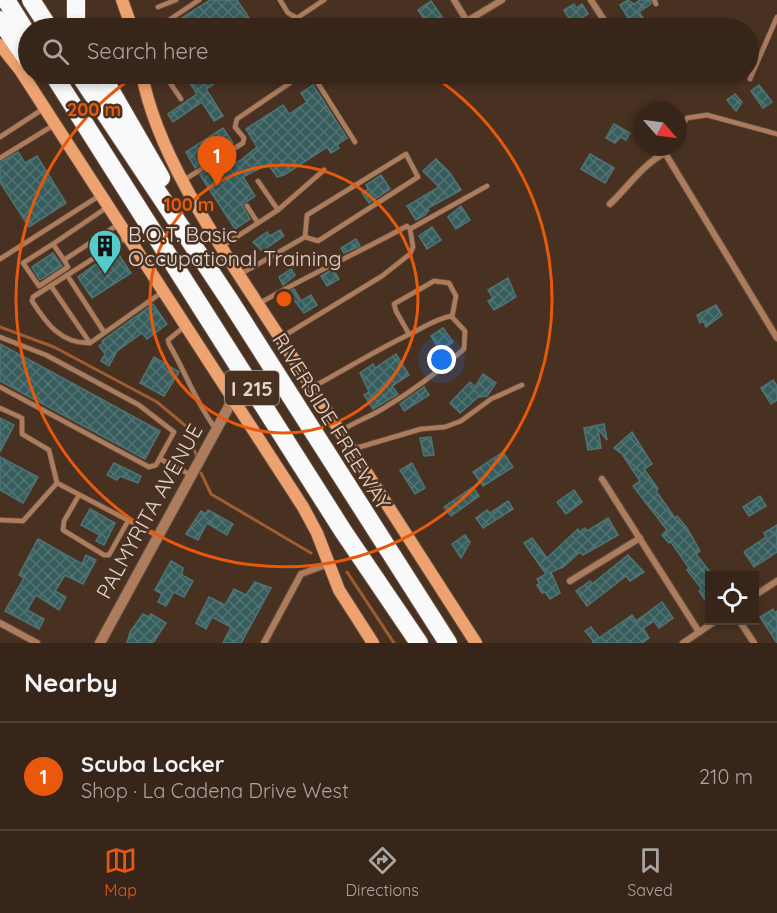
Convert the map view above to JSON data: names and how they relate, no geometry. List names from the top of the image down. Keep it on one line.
{"streets":{"highway":["I 215","RIVERSIDE FREEWAY"],"street":["PALMYRITA AVENUE"]},"places":{"building":["B.O.T. Basic Occupational Training"]},"north":"bottom right","page":{"search":"Search here","pins":"1","heading":"Nearby","list":[{"mark":"1","name":"Scuba Locker","note":"Shop · La Cadena Drive West","value":"210 m"}],"nav":["Map","Directions","Saved"]},"rings":["200 m","100 m"]}
